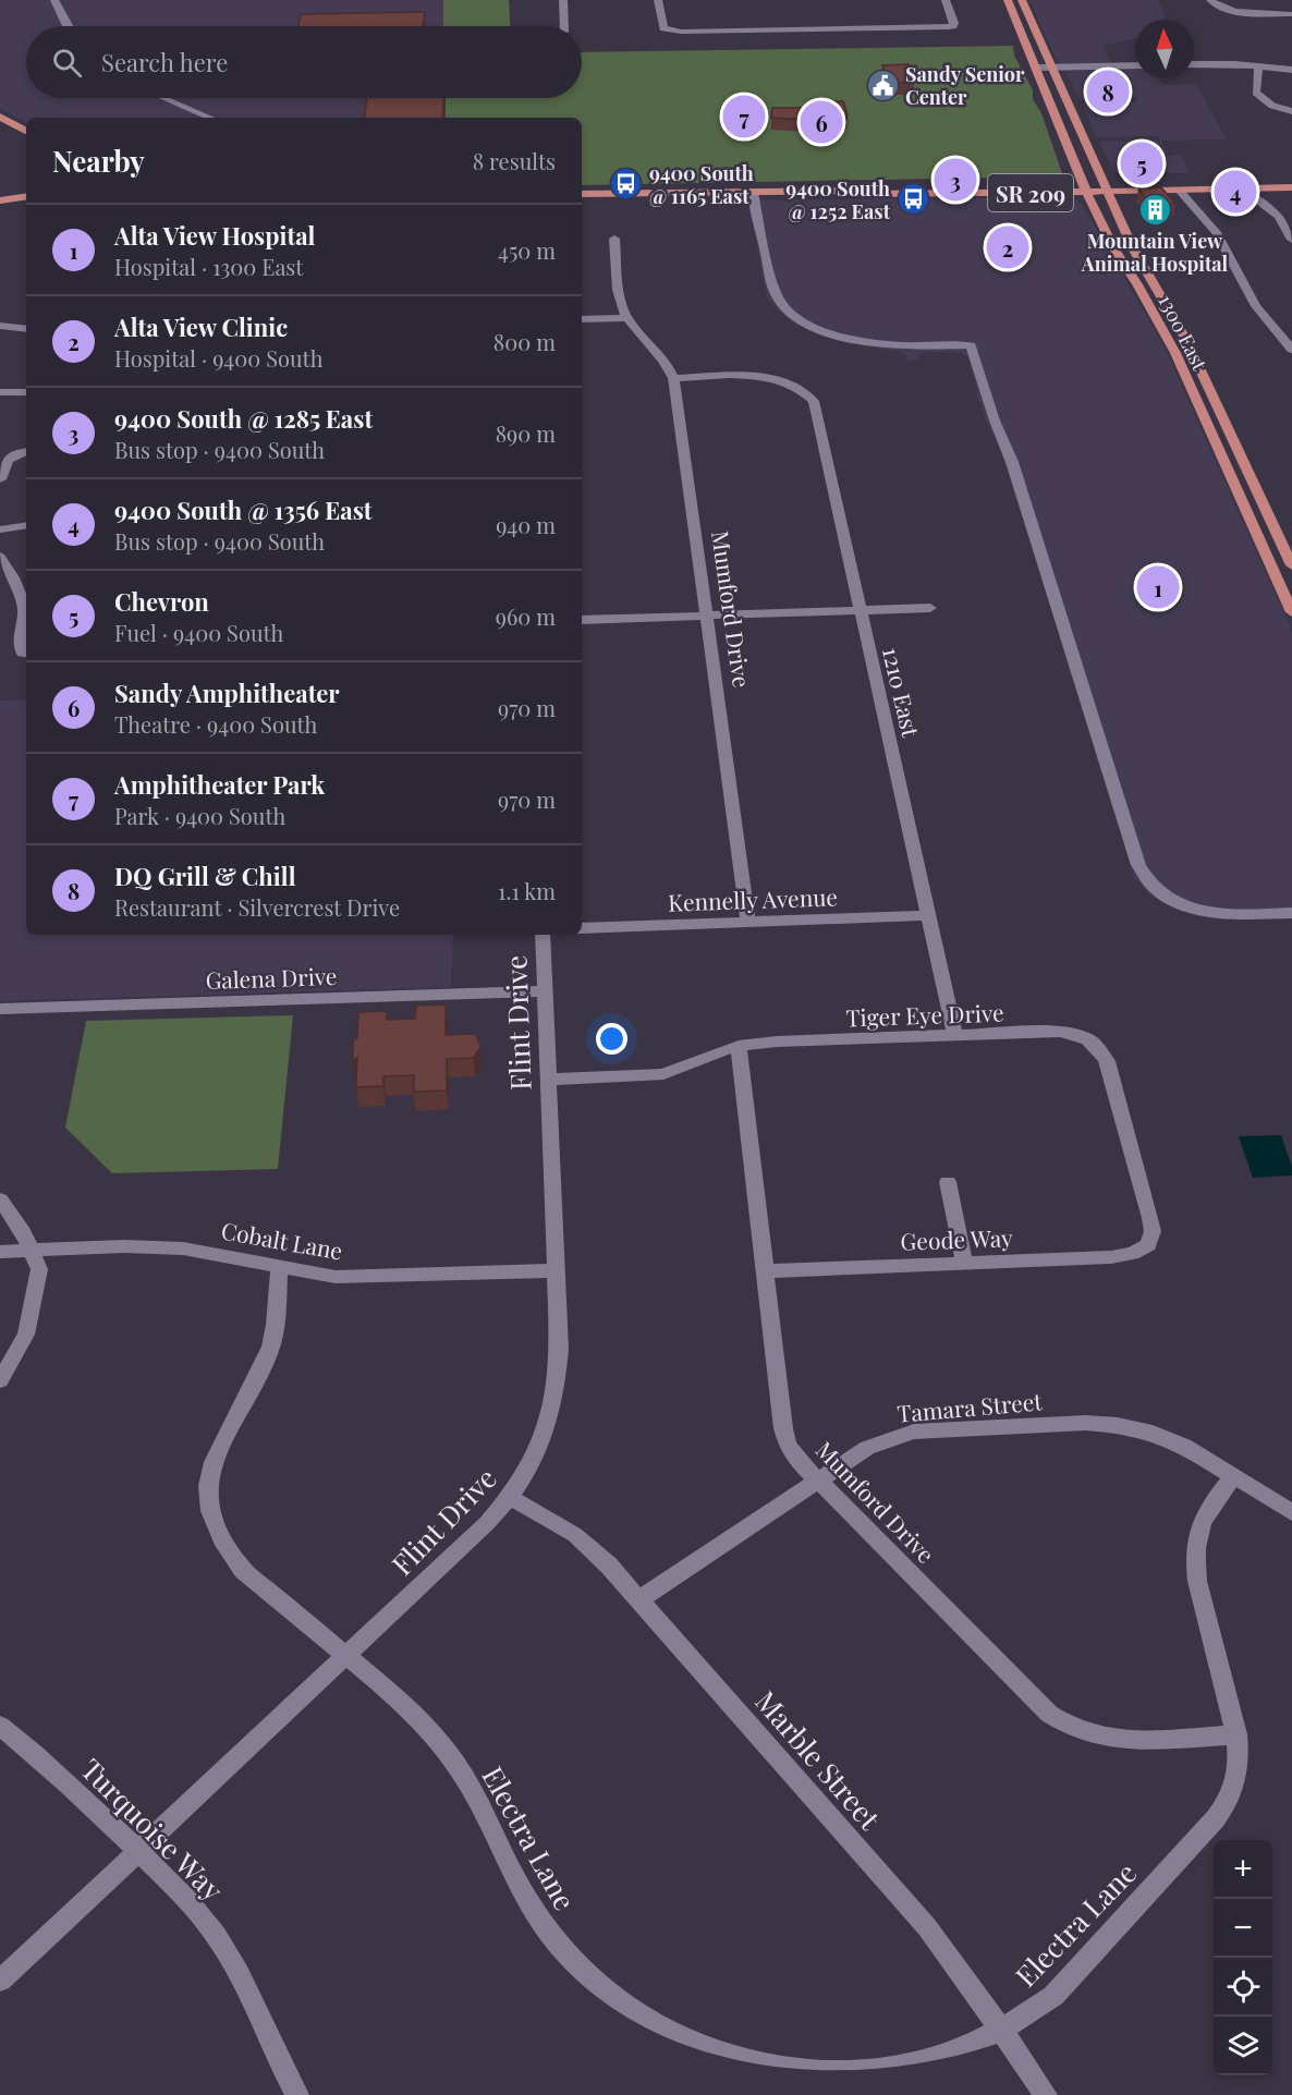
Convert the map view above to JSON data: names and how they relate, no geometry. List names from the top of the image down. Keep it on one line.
{"streets":{"main road":["SR 209","1300 East"],"street":["Mumford Drive","1210 East","Kennelly Avenue","Galena Drive","Tiger Eye Drive","Flint Drive","Geode Way","Cobalt Lane","Tamara Street","Marble Street","Turquoise Way","Electra Lane"]},"crossings":[["SR 209","1300 East"],["Mumford Drive","1210 East"],["Mumford Drive","Kennelly Avenue"],["Mumford Drive","Tiger Eye Drive"],["Mumford Drive","Geode Way"],["Mumford Drive","Tamara Street"],["Mumford Drive","Electra Lane"],["1210 East","Kennelly Avenue"],["1210 East","Tiger Eye Drive"],["Galena Drive","Flint Drive"],["Tiger Eye Drive","Flint Drive"],["Tiger Eye Drive","Geode Way"],["Flint Drive","Cobalt Lane"],["Flint Drive","Marble Street"],["Flint Drive","Turquoise Way"],["Flint Drive","Electra Lane"],["Cobalt Lane","Electra Lane"],["Tamara Street","Marble Street"],["Tamara Street","Electra Lane"],["Marble Street","Electra Lane"]],"places":{"public building":["Sandy Senior Center"],"bus stop":["9400 South @ 1165 East","9400 South @ 1252 East"],"building":["Mountain View Animal Hospital"]},"north":"top","page":{"search":"Search here","pins":["8","7","6","5","3","4","2","1"],"heading":["Nearby","8 results"],"list":[{"mark":"1","name":"Alta View Hospital","note":"Hospital · 1300 East","value":"450 m"},{"mark":"2","name":"Alta View Clinic","note":"Hospital · 9400 South","value":"800 m"},{"mark":"3","name":"9400 South @ 1285 East","note":"Bus stop · 9400 South","value":"890 m"},{"mark":"4","name":"9400 South @ 1356 East","note":"Bus stop · 9400 South","value":"940 m"},{"mark":"5","name":"Chevron","note":"Fuel · 9400 South","value":"960 m"},{"mark":"6","name":"Sandy Amphitheater","note":"Theatre · 9400 South","value":"970 m"},{"mark":"7","name":"Amphitheater Park","note":"Park · 9400 South","value":"970 m"},{"mark":"8","name":"DQ Grill & Chill","note":"Restaurant · Silvercrest Drive","value":"1.1 km"}],"map_buttons":["+","−"]}}
